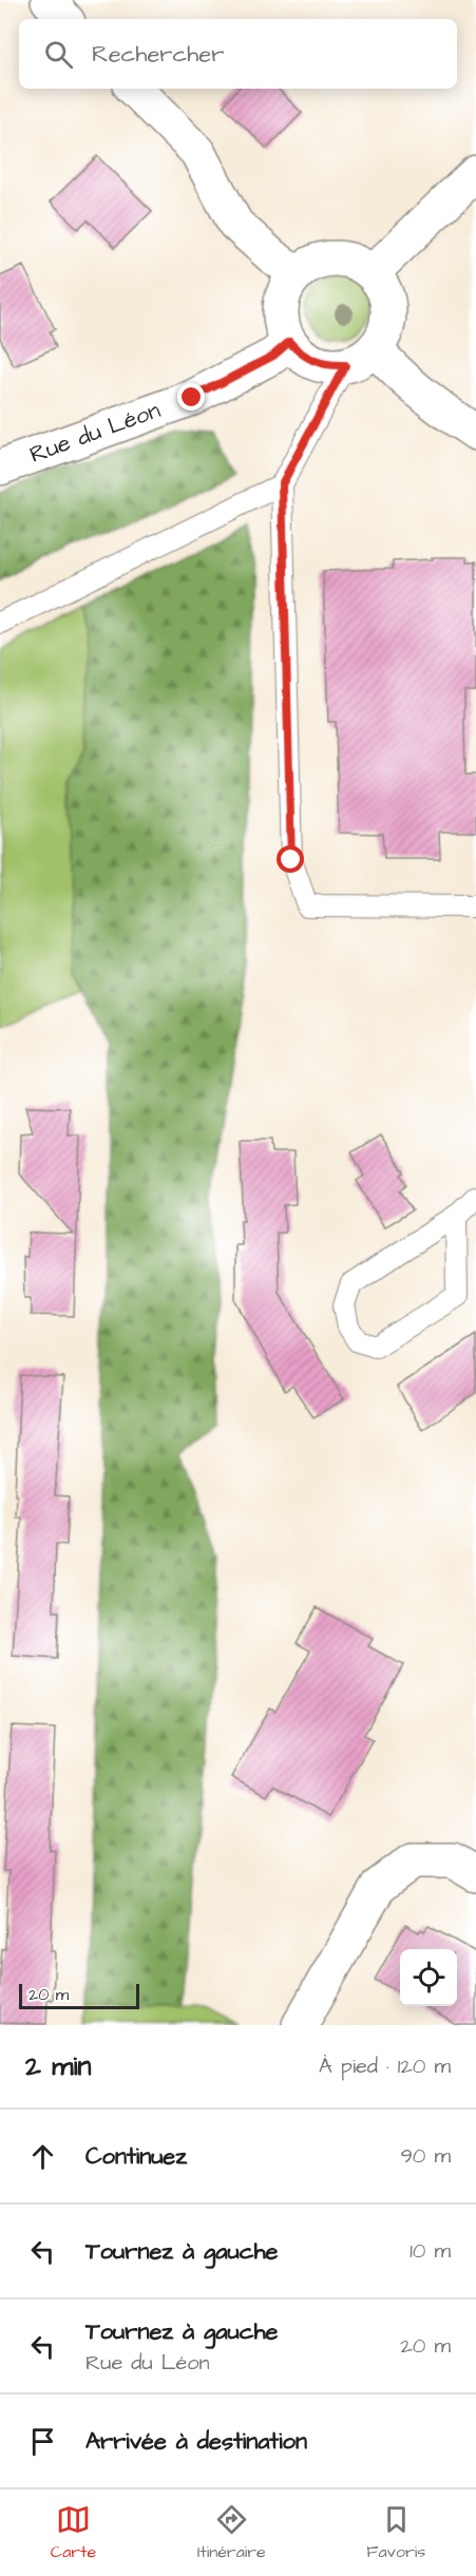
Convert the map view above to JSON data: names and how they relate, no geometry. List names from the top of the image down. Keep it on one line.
{"streets":{"street":["Rue du Léon"]},"scale_bar":"20 m","page":{"search":"Rechercher","scale":"20 m","heading":["2 min","À pied · 120 m"],"list":[["Continuez","90 m"],["Tournez à gauche","10 m"],["Tournez à gauche","Rue du Léon","20 m"],"Arrivée à destination"],"nav":["Carte","Itinéraire","Favoris"]}}
